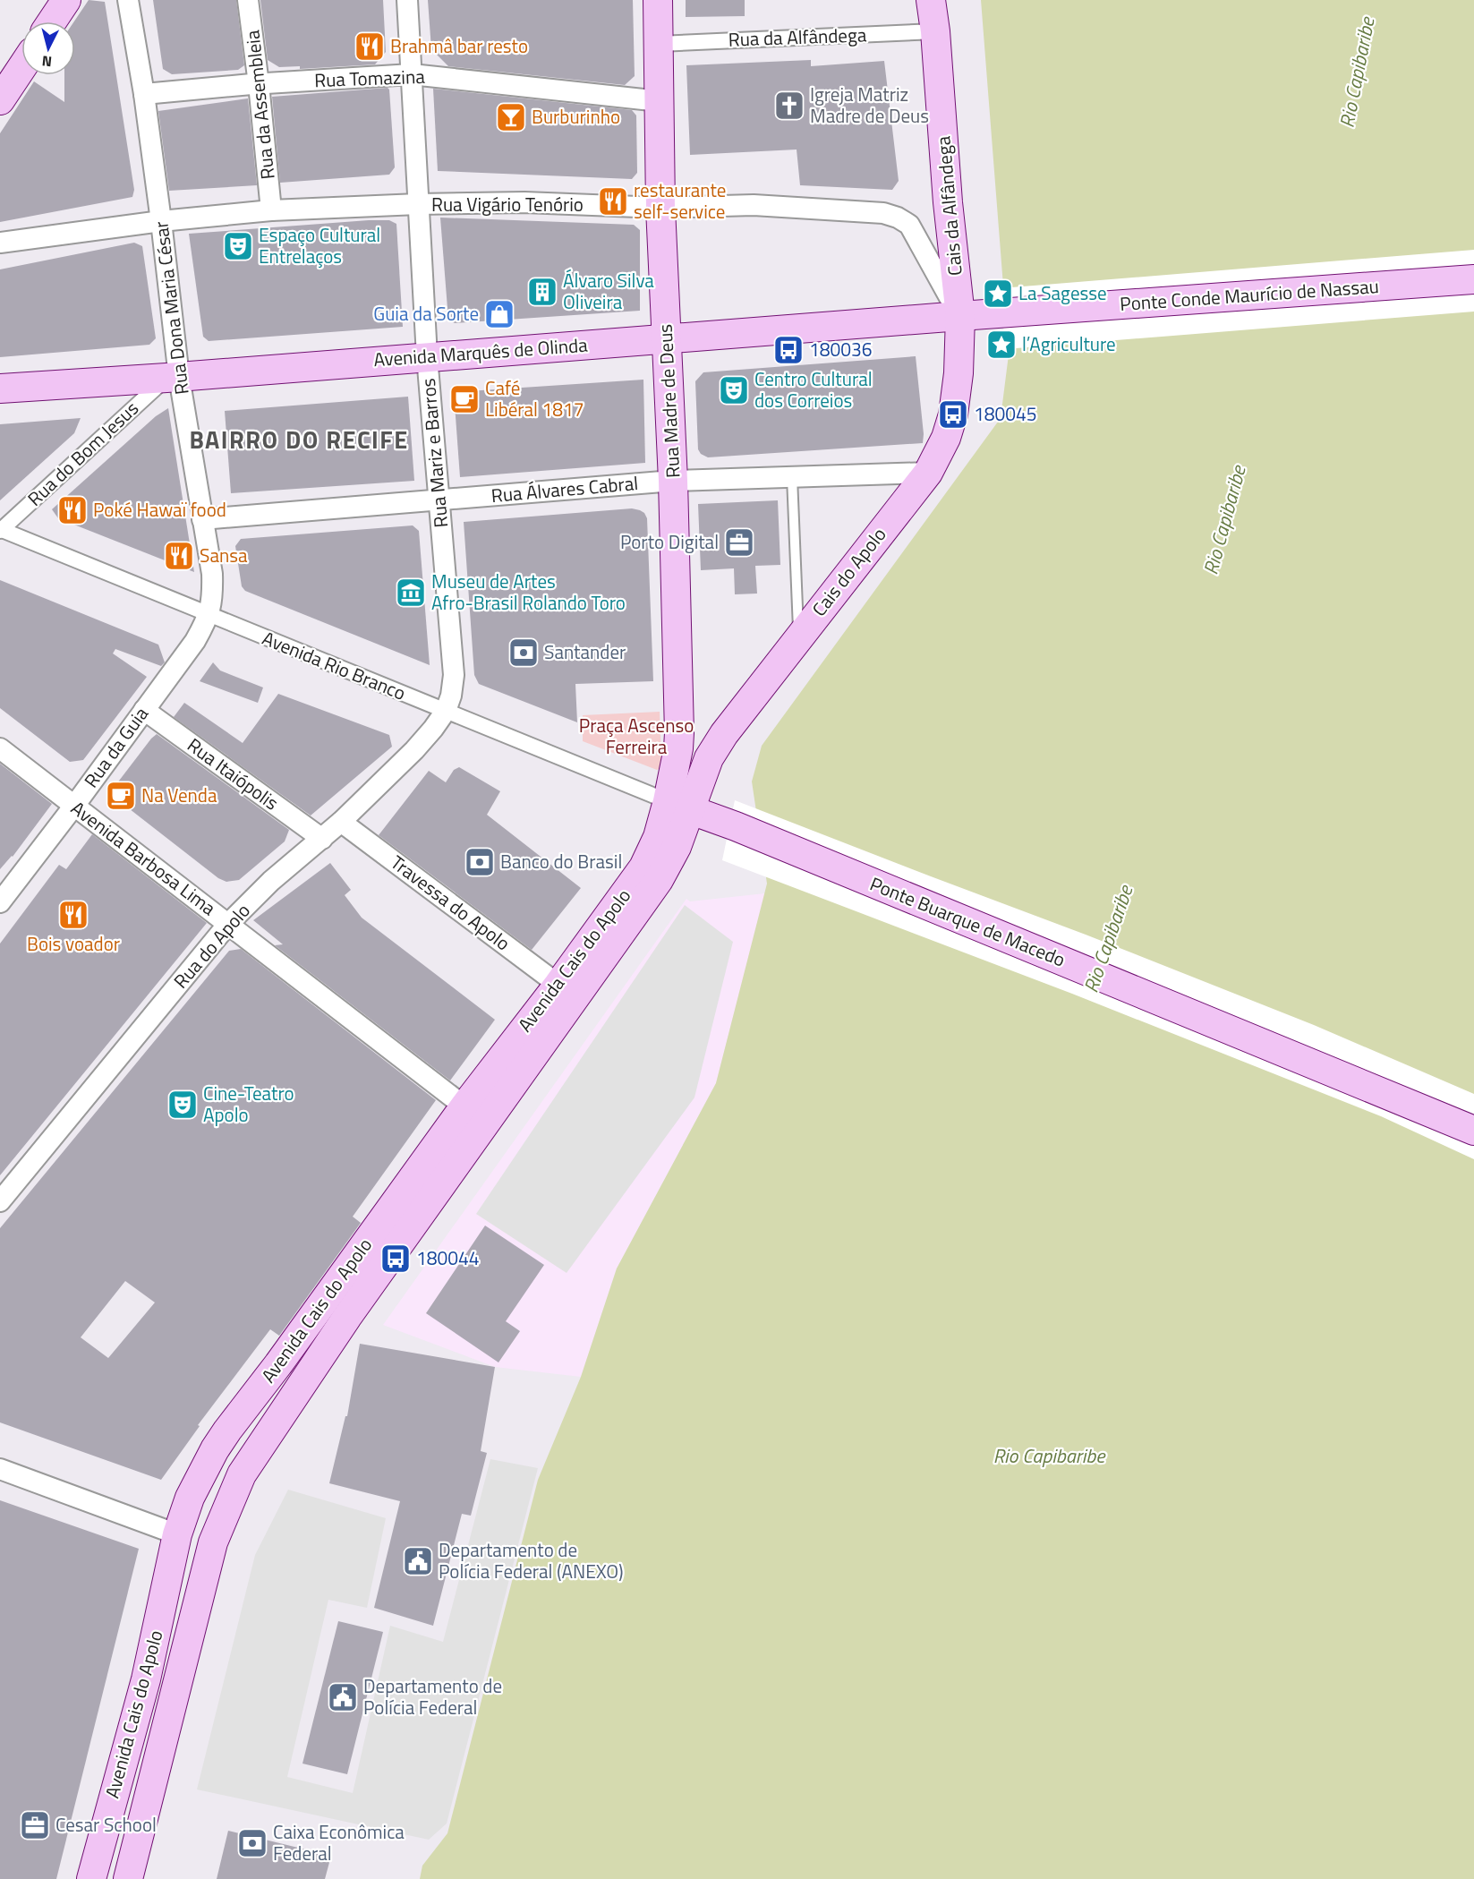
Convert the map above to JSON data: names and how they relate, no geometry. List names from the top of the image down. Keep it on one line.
{"streets":{"main road":["Cais da Alfândega","Ponte Conde Maurício de Nassau","Avenida Marquês de Olinda","Rua Madre de Deus","Cais do Apolo","Ponte Buarque de Macedo","Avenida Cais do Apolo"],"street":["Rua da Alfândega","Rua Tomazina","Rua da Assembleia","Rua Vigário Tenório","Rua Dona Maria César","Rua Mariz e Barros","Rua do Bom Jesus","Rua Álvares Cabral","Avenida Rio Branco","Rua da Guia","Rua Itaiópolis","Avenida Barbosa Lima","Travessa do Apolo","Rua do Apolo"]},"crossings":[["Rua da Alfândega","Cais da Alfândega"],["Rua da Alfândega","Rua Madre de Deus"],["Rua Tomazina","Rua da Assembleia"],["Rua Tomazina","Rua Dona Maria César"],["Rua Tomazina","Rua Madre de Deus"],["Rua Tomazina","Rua Mariz e Barros"],["Rua da Assembleia","Rua Vigário Tenório"],["Rua Vigário Tenório","Cais da Alfândega"],["Rua Vigário Tenório","Ponte Conde Maurício de Nassau"],["Rua Vigário Tenório","Rua Dona Maria César"],["Rua Vigário Tenório","Avenida Marquês de Olinda"],["Rua Vigário Tenório","Rua Madre de Deus"],["Rua Vigário Tenório","Rua Mariz e Barros"],["Rua Vigário Tenório","Cais do Apolo"],["Cais da Alfândega","Ponte Conde Maurício de Nassau"],["Cais da Alfândega","Avenida Marquês de Olinda"],["Cais da Alfândega","Cais do Apolo"],["Ponte Conde Maurício de Nassau","Avenida Marquês de Olinda"],["Ponte Conde Maurício de Nassau","Cais do Apolo"],["Rua Dona Maria César","Avenida Marquês de Olinda"],["Rua Dona Maria César","Rua do Bom Jesus"],["Rua Dona Maria César","Rua Álvares Cabral"],["Rua Dona Maria César","Avenida Rio Branco"],["Rua Dona Maria César","Rua da Guia"],["Avenida Marquês de Olinda","Rua Madre de Deus"],["Avenida Marquês de Olinda","Rua Mariz e Barros"],["Avenida Marquês de Olinda","Rua do Bom Jesus"],["Avenida Marquês de Olinda","Cais do Apolo"],["Rua Madre de Deus","Rua Álvares Cabral"],["Rua Madre de Deus","Cais do Apolo"],["Rua Madre de Deus","Avenida Rio Branco"],["Rua Madre de Deus","Ponte Buarque de Macedo"],["Rua Madre de Deus","Avenida Cais do Apolo"],["Rua Mariz e Barros","Rua Álvares Cabral"],["Rua Mariz e Barros","Avenida Rio Branco"],["Rua Mariz e Barros","Rua do Apolo"],["Rua do Bom Jesus","Avenida Rio Branco"],["Rua Álvares Cabral","Cais do Apolo"],["Cais do Apolo","Avenida Rio Branco"],["Cais do Apolo","Ponte Buarque de Macedo"],["Cais do Apolo","Avenida Cais do Apolo"],["Avenida Rio Branco","Rua da Guia"],["Avenida Rio Branco","Ponte Buarque de Macedo"],["Avenida Rio Branco","Rua do Apolo"],["Avenida Rio Branco","Avenida Cais do Apolo"],["Rua da Guia","Rua Itaiópolis"],["Rua da Guia","Avenida Barbosa Lima"],["Rua Itaiópolis","Rua do Apolo"],["Avenida Barbosa Lima","Rua do Apolo"],["Avenida Barbosa Lima","Avenida Cais do Apolo"],["Travessa do Apolo","Rua do Apolo"],["Travessa do Apolo","Avenida Cais do Apolo"],["Ponte Buarque de Macedo","Avenida Cais do Apolo"]],"districts":["BAIRRO DO RECIFE"],"water":["Rio Capibaribe"],"parks":["Praça Ascenso Ferreira"],"places":{"restaurant":["Brahmâ bar resto","restaurante self-service","Poké Hawaï food","Sansa","Bois voador"],"church":["Igreja Matriz Madre de Deus"],"bar":["Burburinho"],"theatre":["Espaço Cultural Entrelaços","Centro Cultural dos Correios","Cine-Teatro Apolo"],"building":["Álvaro Silva Oliveira"],"place":["La Sagesse","l’Agriculture"],"shop":["Guia da Sorte"],"bus stop":["180036","180045","180044"],"cafe":["Café Libéral 1817","Na Venda"],"office":["Porto Digital","Cesar School"],"museum":["Museu de Artes Afro-Brasil Rolando Toro"],"bank":["Santander","Banco do Brasil","Caixa Econômica Federal"],"public building":["Departamento de Polícia Federal (ANEXO)","Departamento de Polícia Federal"]},"north":"bottom"}
